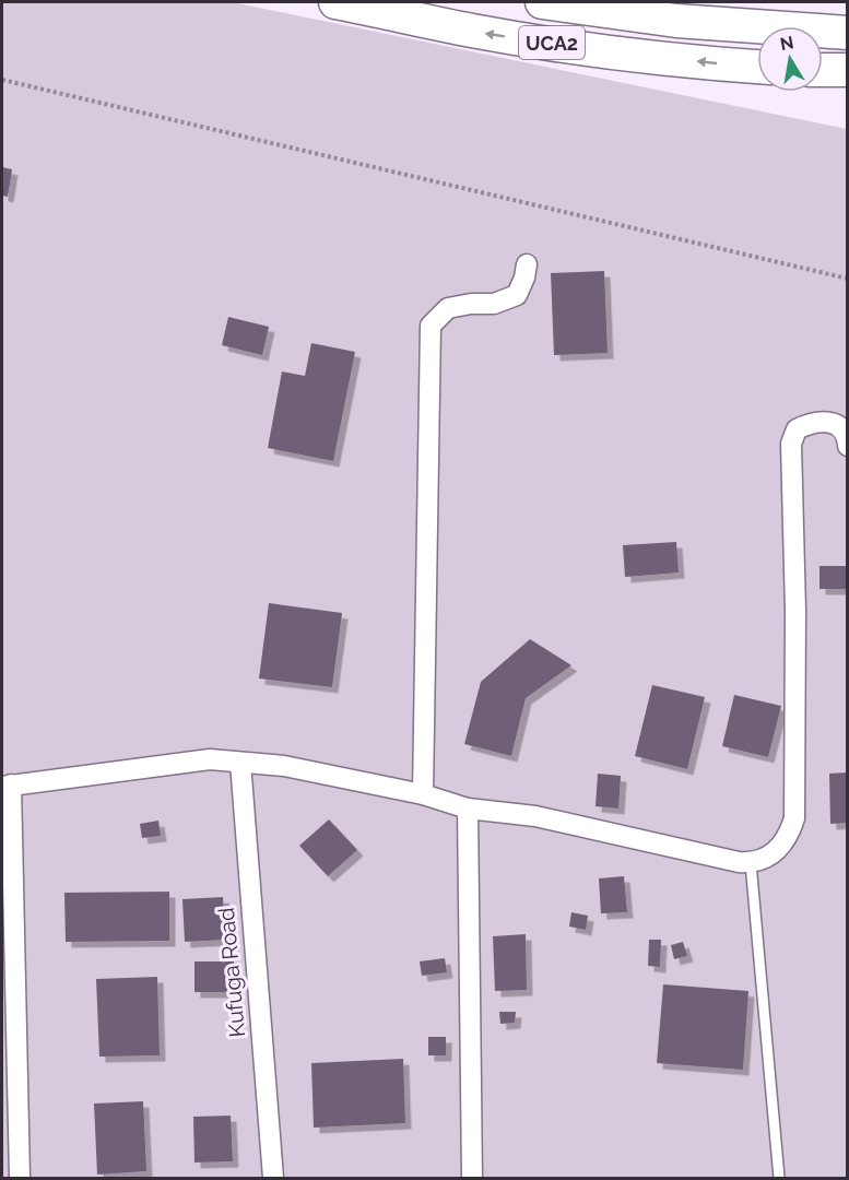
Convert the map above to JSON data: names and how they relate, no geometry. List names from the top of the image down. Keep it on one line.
{"streets":{"highway":["UCA2"],"street":["Kufuga Road"]},"north":"top"}
